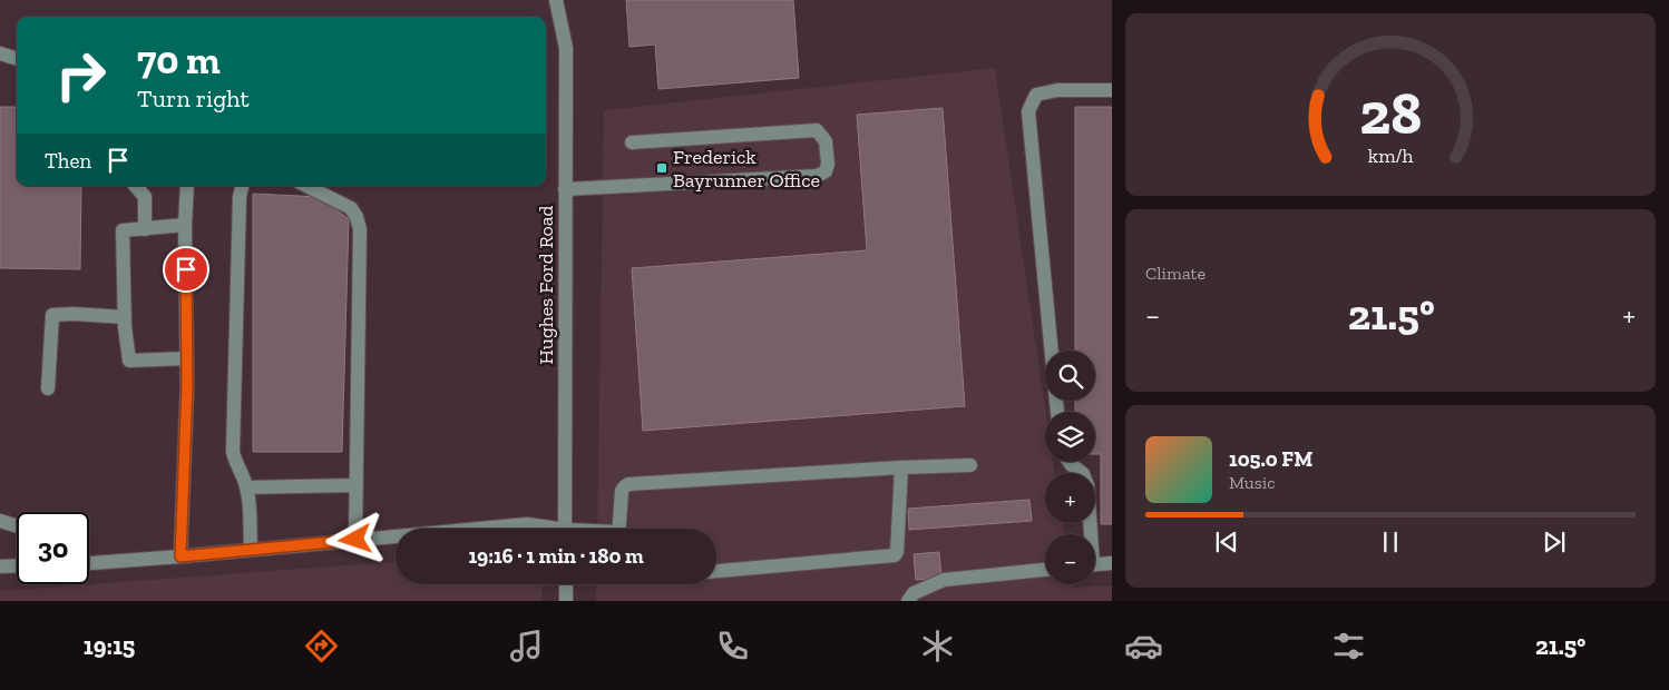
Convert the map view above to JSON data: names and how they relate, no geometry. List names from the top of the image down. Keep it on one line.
{"streets":{"street":["Hughes Ford Road"]},"places":{"transit":["Frederick Bayrunner Office"]},"page":{"turn":["70 m","Turn right"],"then":"Then","tile":"Climate","heat":["−","21.5°","+"],"map_buttons":["+","−"],"song":["105.0 FM","Music"],"limit":"30","trip":"19:16 · 1 min · 180 m","tabs":["19:15","21.5°"],"gauge":["28","km/h"]}}
